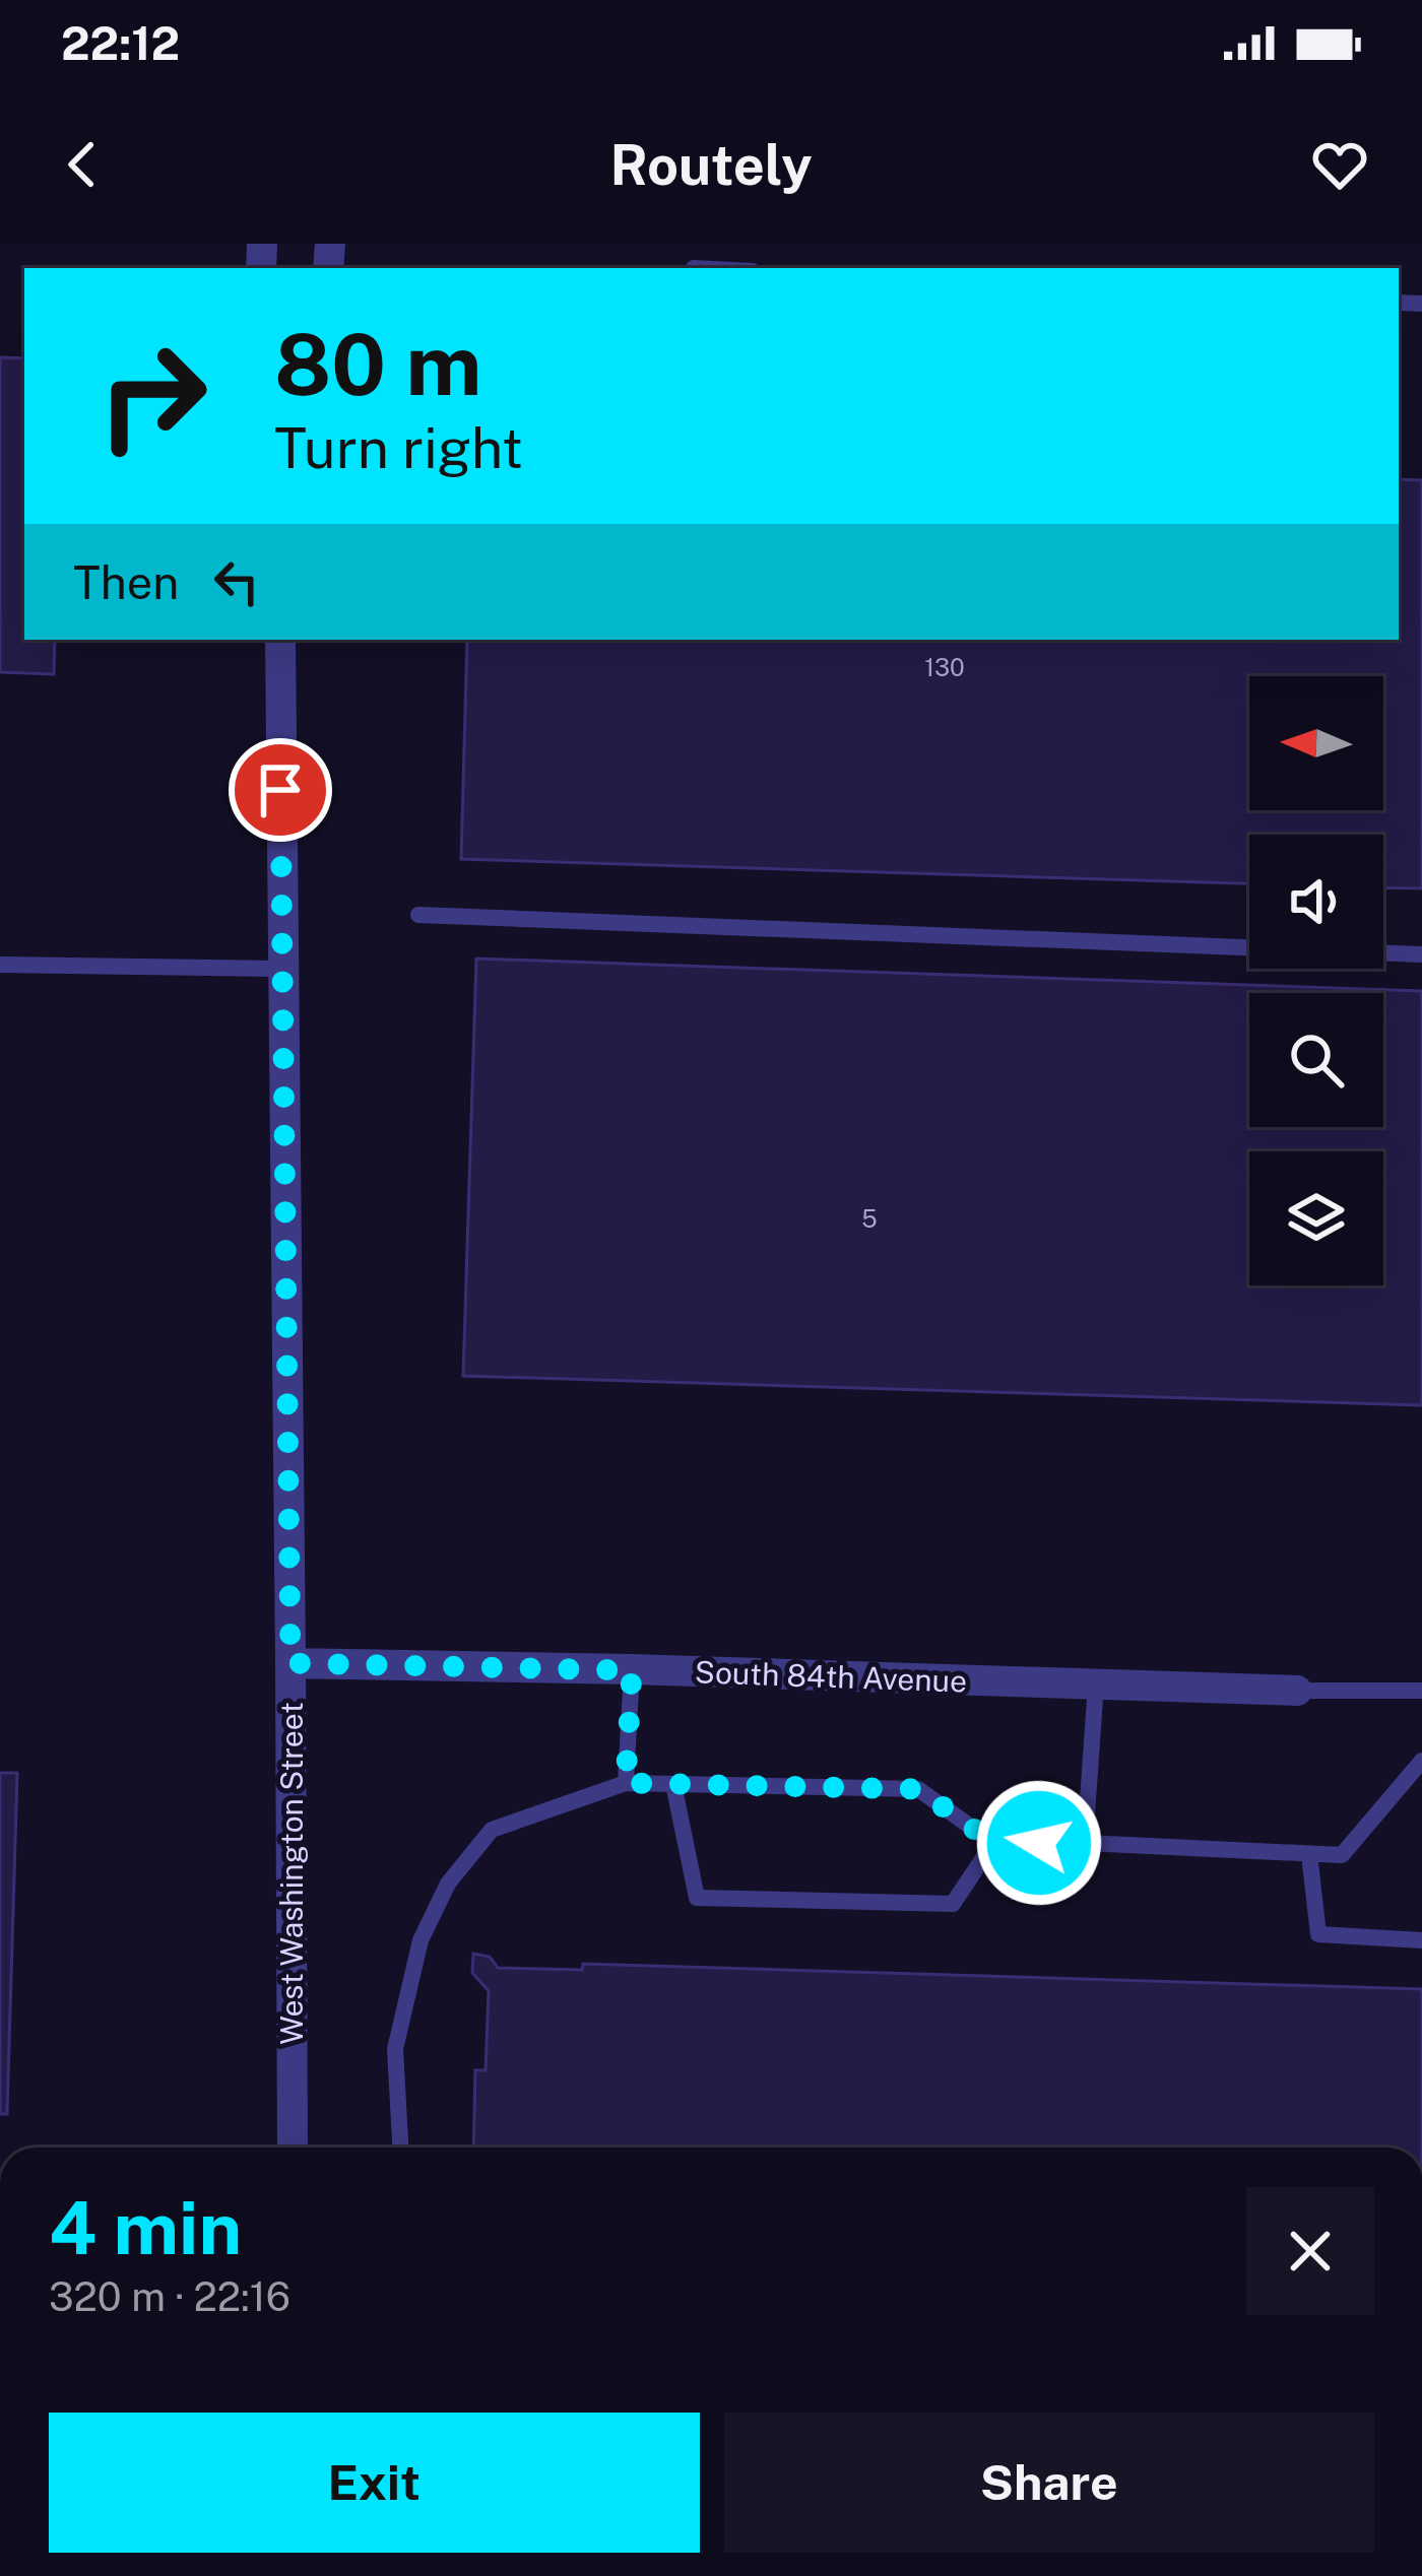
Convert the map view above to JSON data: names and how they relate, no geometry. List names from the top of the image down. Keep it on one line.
{"streets":{"street":["South 84th Avenue","West Washington Street"]},"crossings":[["South 84th Avenue","West Washington Street"]],"house_numbers":["130","5"],"north":"left","page":{"status":"22:12","header":"Routely","turn":["80 m","Turn right"],"then":"Then","heading":["4 min","320 m · 22:16"],"buttons":["Exit","Share"]}}
